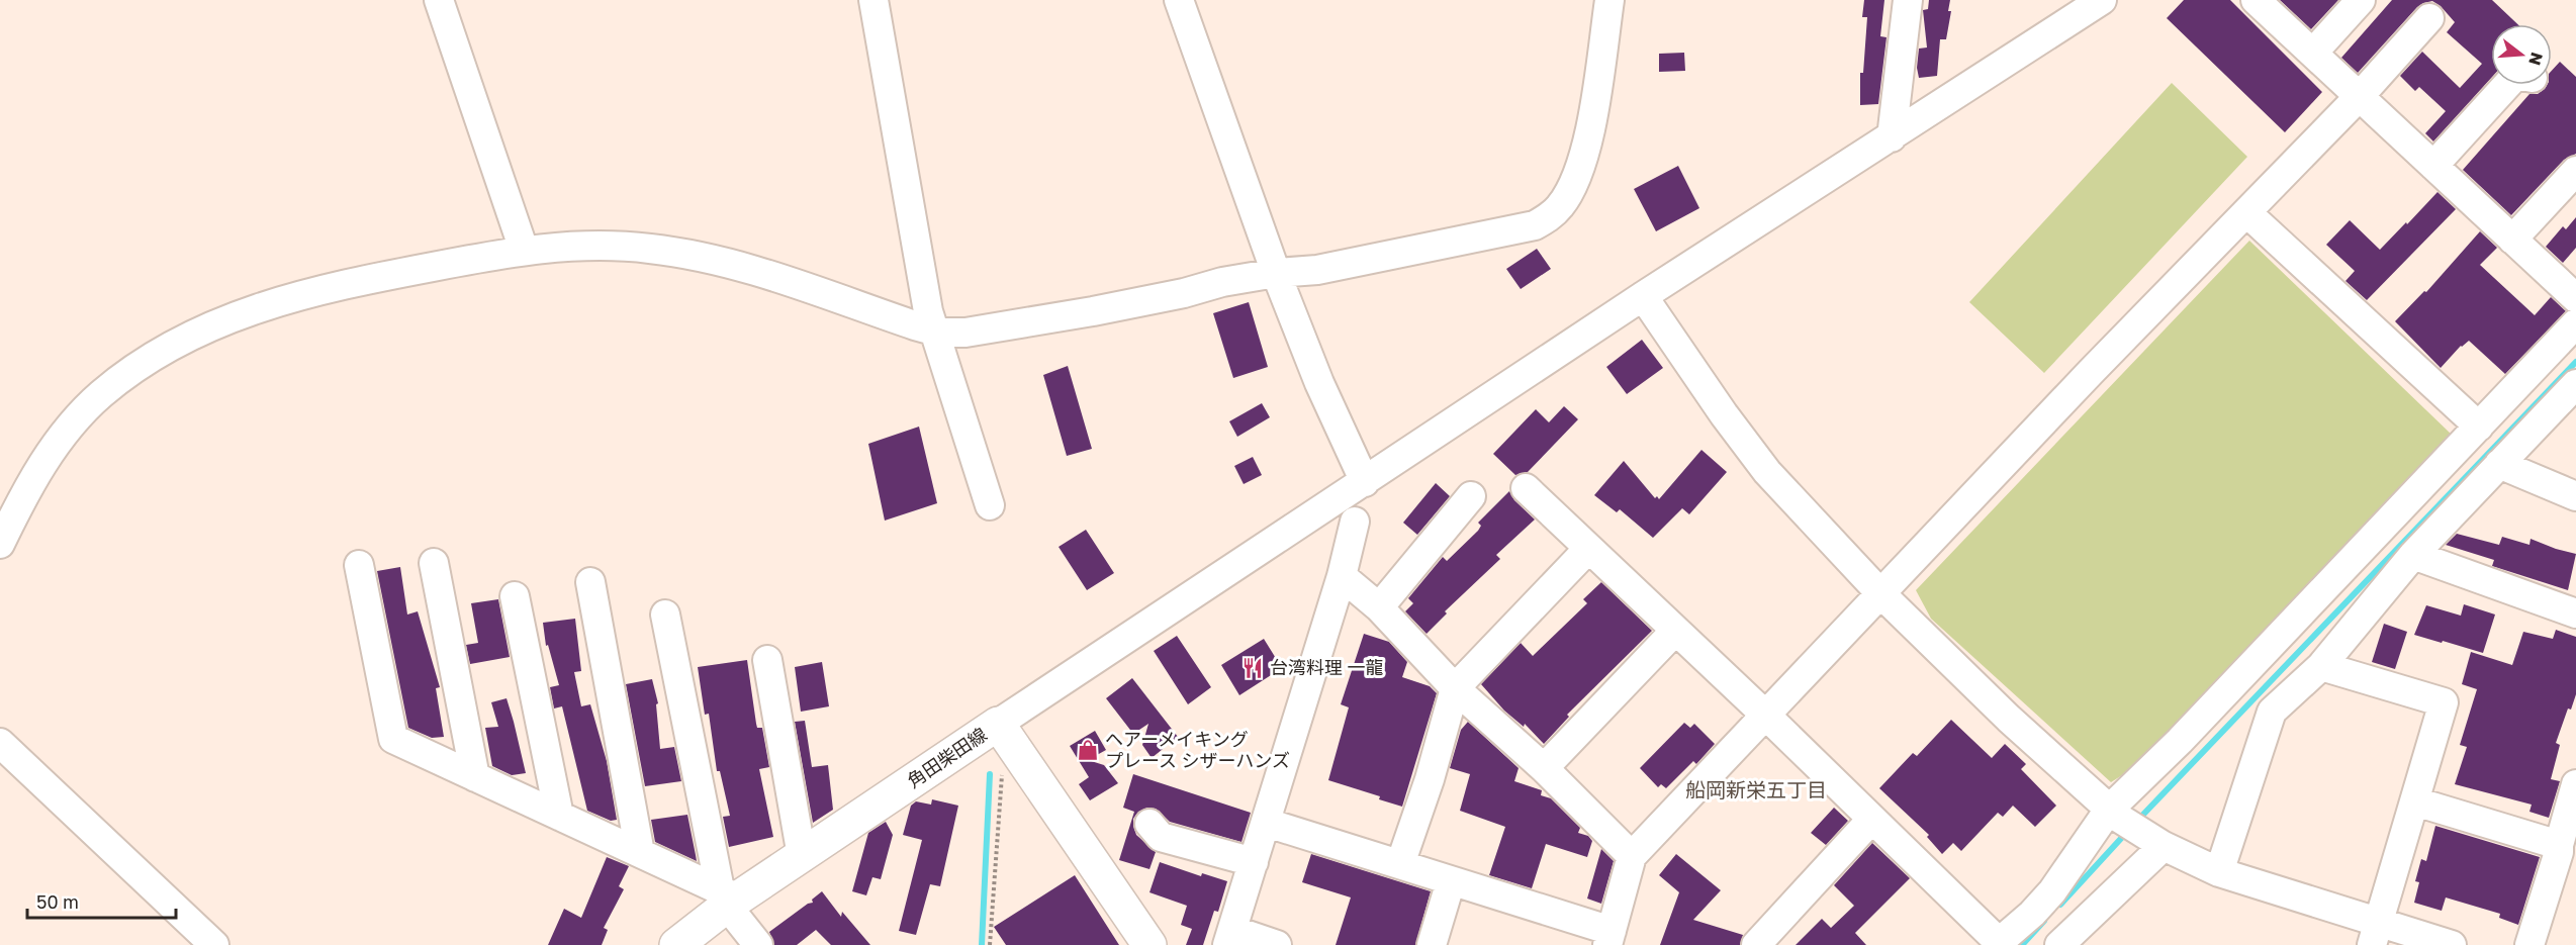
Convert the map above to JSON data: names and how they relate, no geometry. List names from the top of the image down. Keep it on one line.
{"streets":{"main road":["角田柴田線"]},"districts":["船岡新栄五丁目"],"places":{"restaurant":["台湾料理 一龍"],"shop":["ヘアーメイキング プレース シザーハンズ"]},"scale_bar":"50 m","north":"right"}
